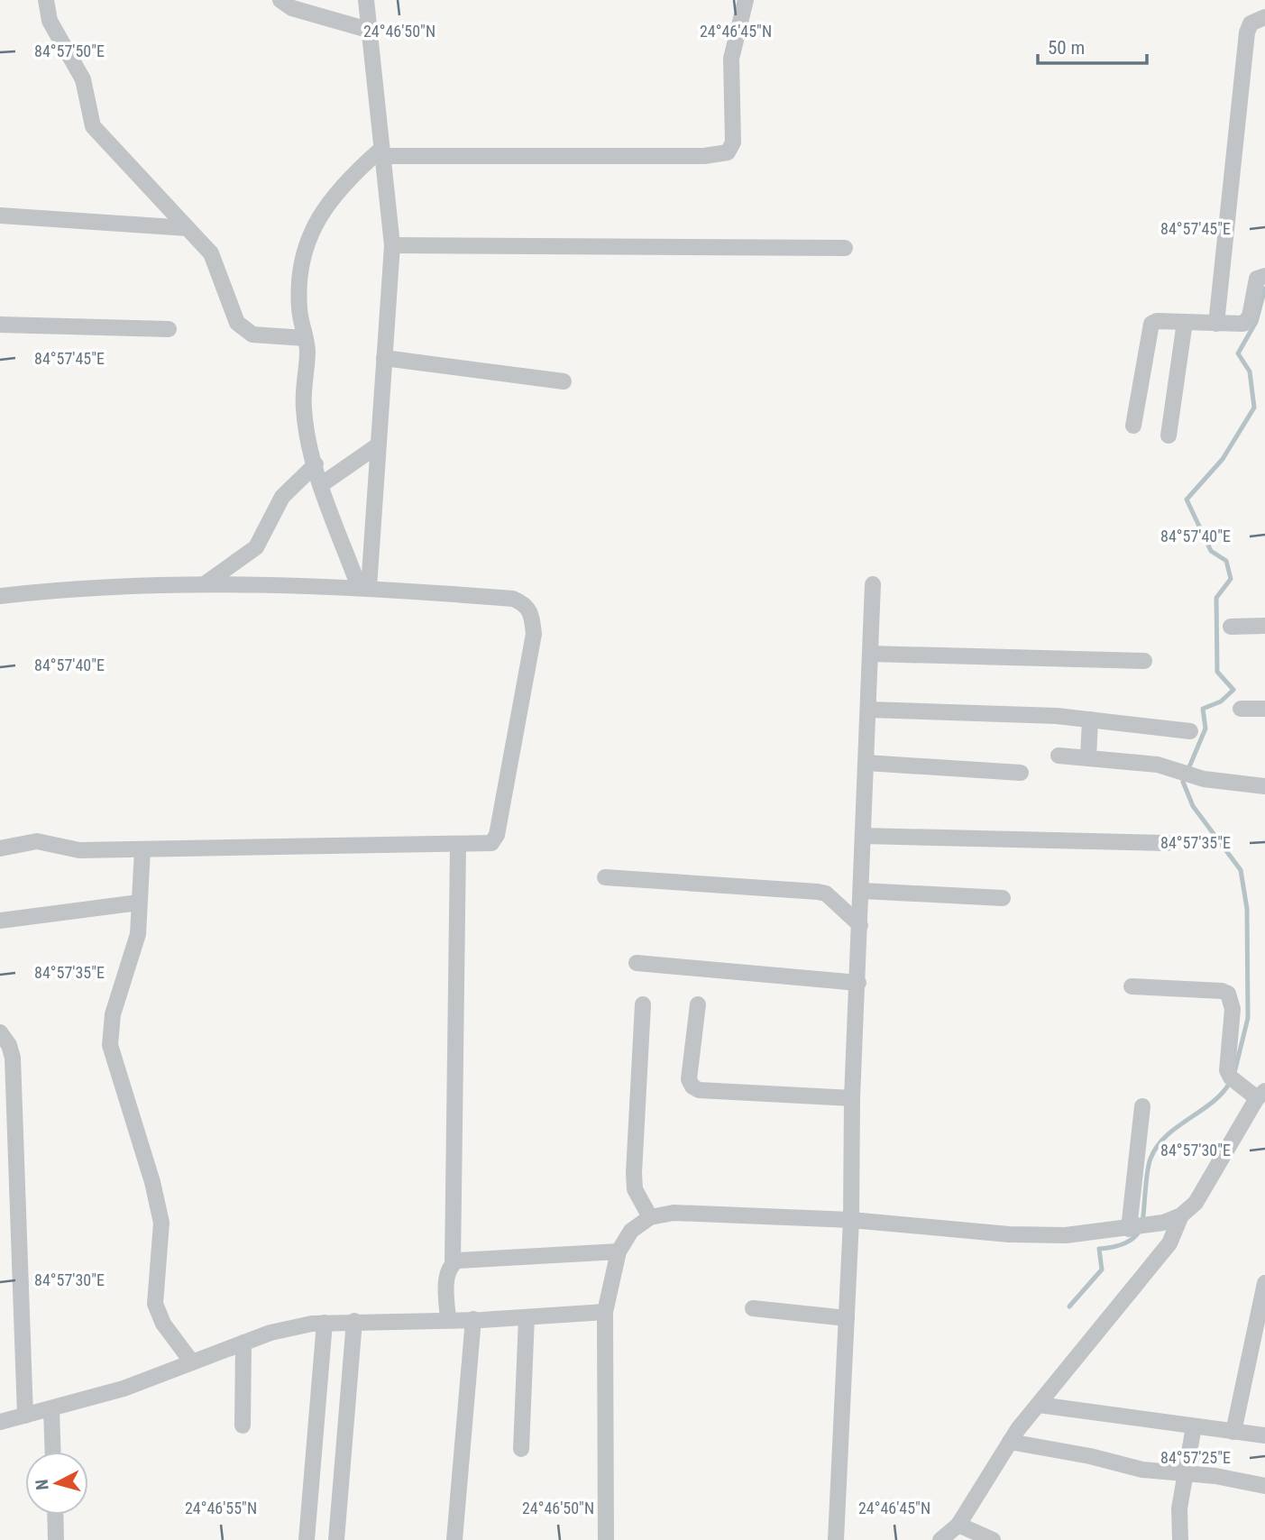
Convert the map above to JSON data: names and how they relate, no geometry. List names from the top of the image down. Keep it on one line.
{"scale_bar":"50 m","north":"left","coordinates":["24°46'50\"N","24°46'45\"N","84°57'50\"E","84°57'45\"E","84°57'40\"E","84°57'35\"E","84°57'30\"E","84°57'25\"E","24°46'55\"N"]}
